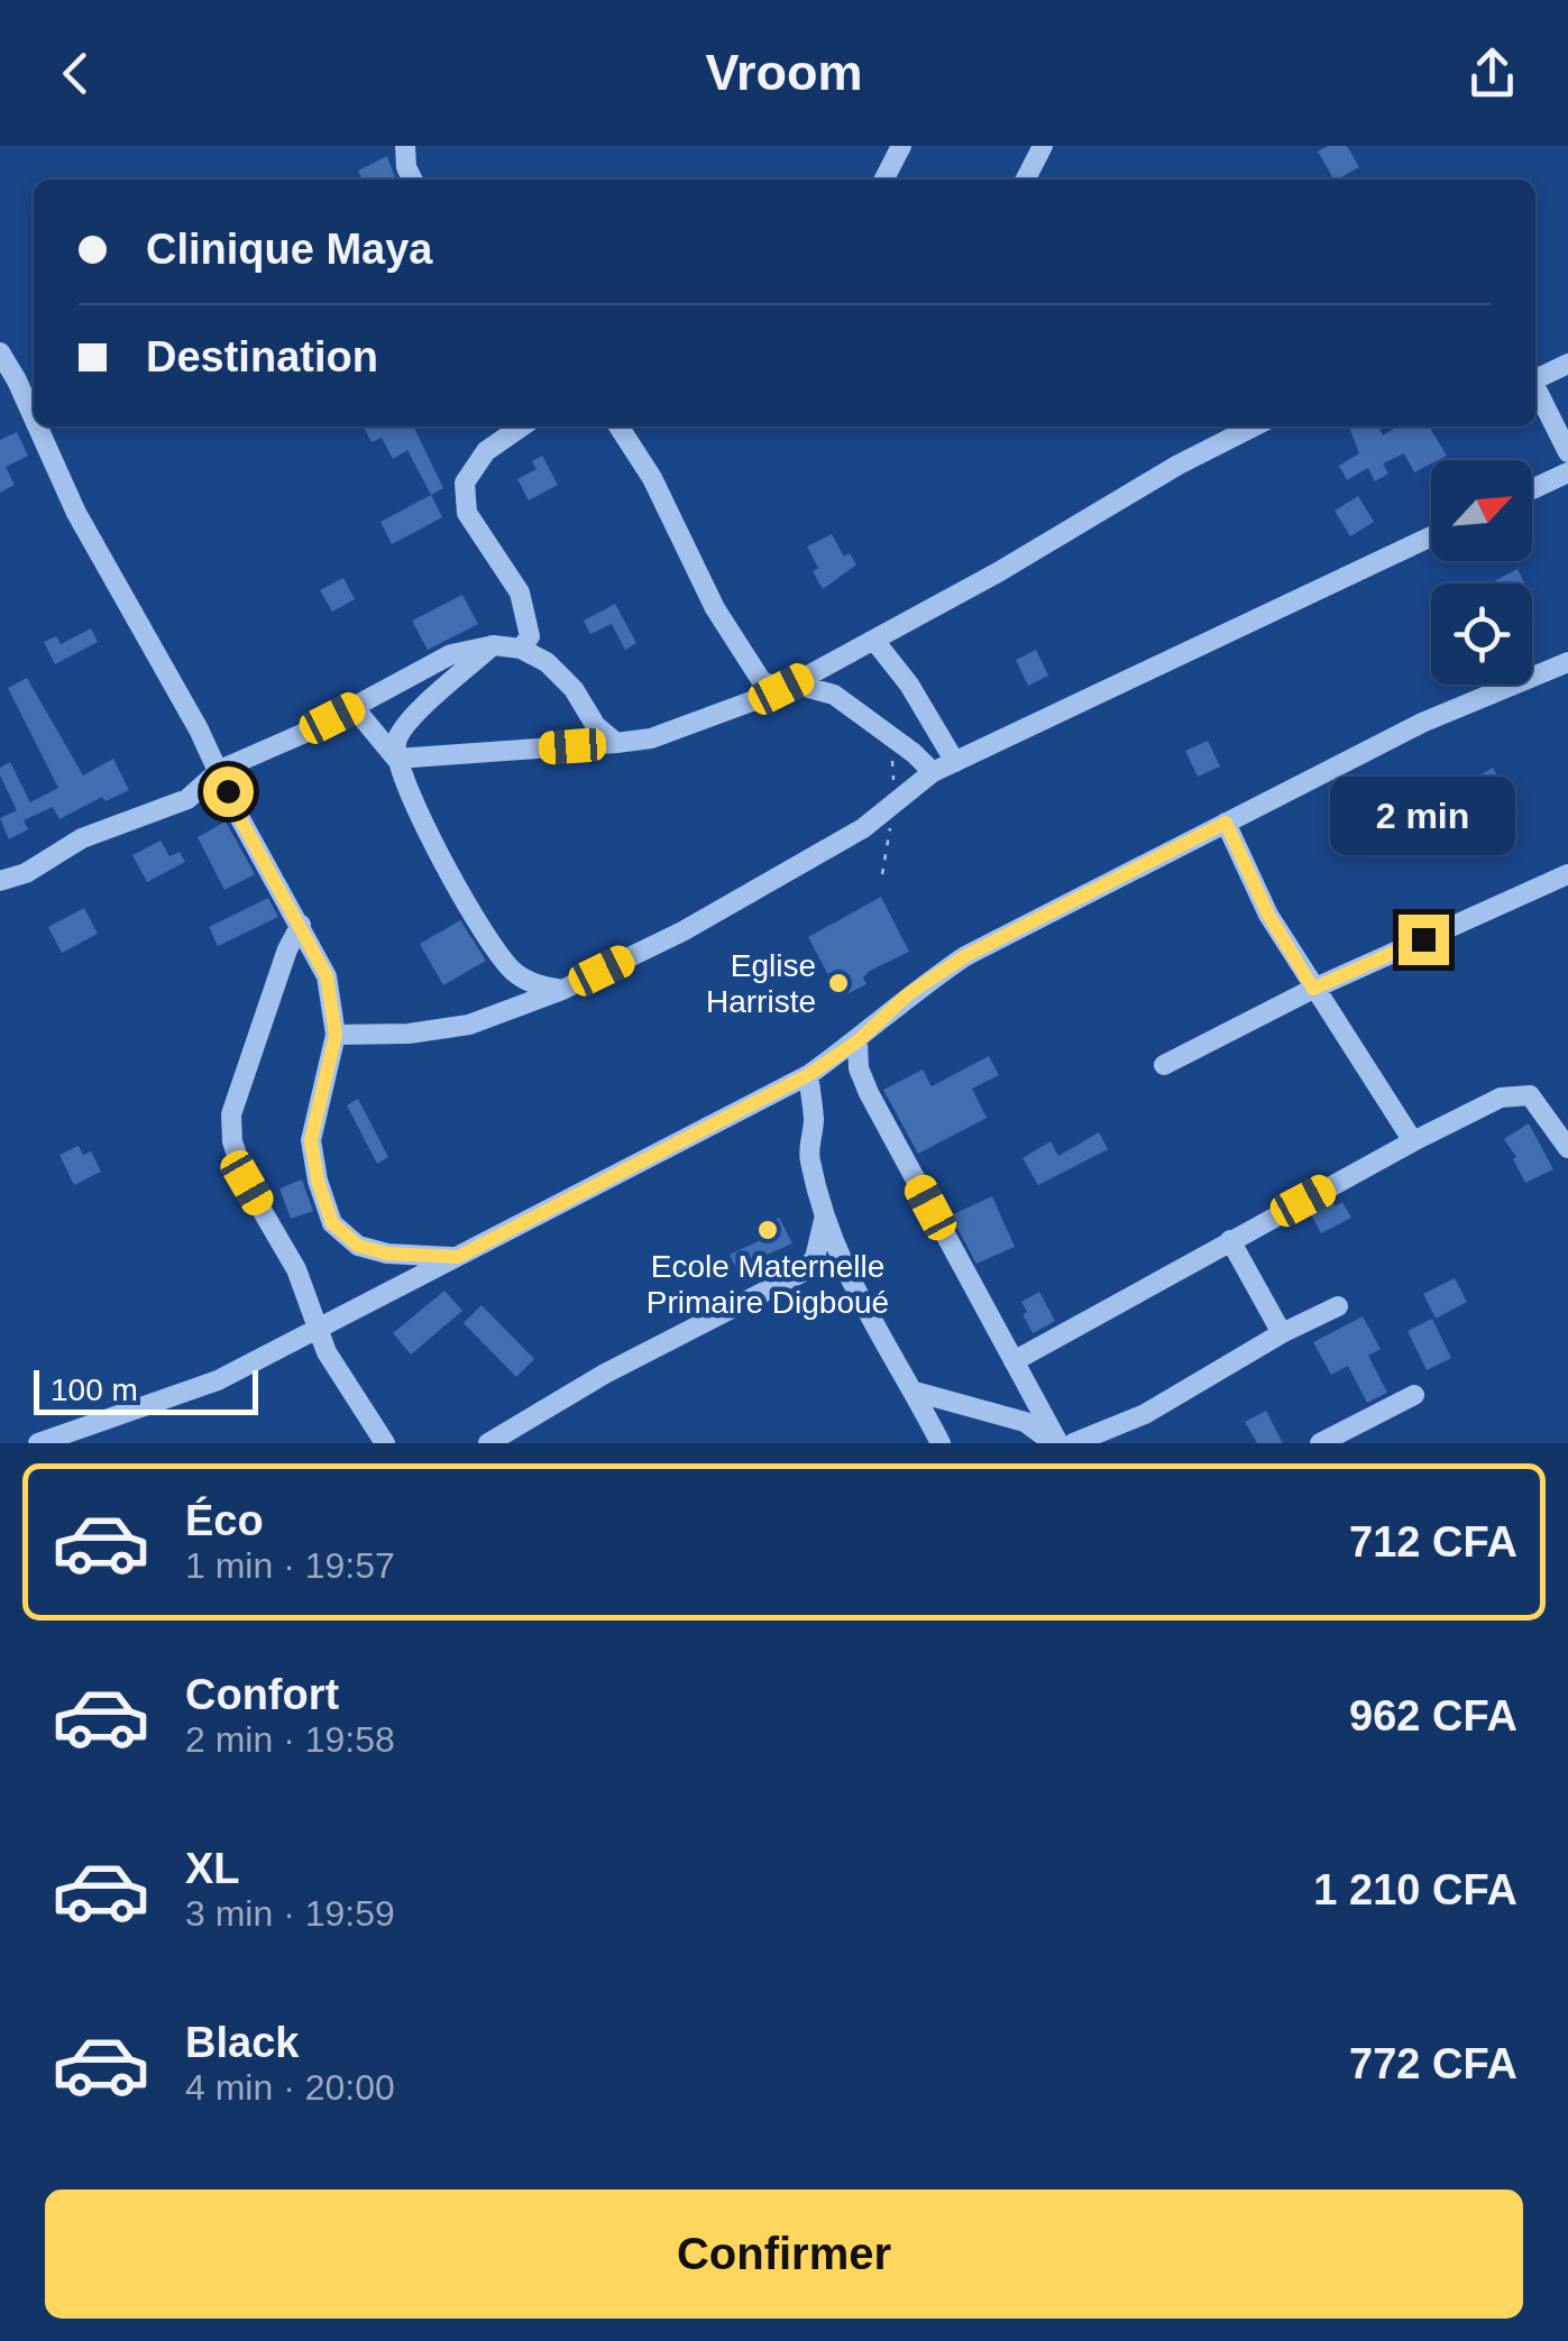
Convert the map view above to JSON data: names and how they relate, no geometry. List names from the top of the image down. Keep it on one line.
{"places":["Eglise Harriste","Ecole Maternelle Primaire Digboué"],"scale_bar":"100 m","north":"top right","page":{"header":"Vroom","banner":["Clinique Maya","Destination"],"bubble":"2 min","scale":"100 m","list":[{"name":"Éco","note":"1 min · 19:57","value":"712 CFA"},{"name":"Confort","note":"2 min · 19:58","value":"962 CFA"},{"name":"XL","note":"3 min · 19:59","value":"1 210 CFA"},{"name":"Black","note":"4 min · 20:00","value":"772 CFA"}],"buttons":"Confirmer"}}
